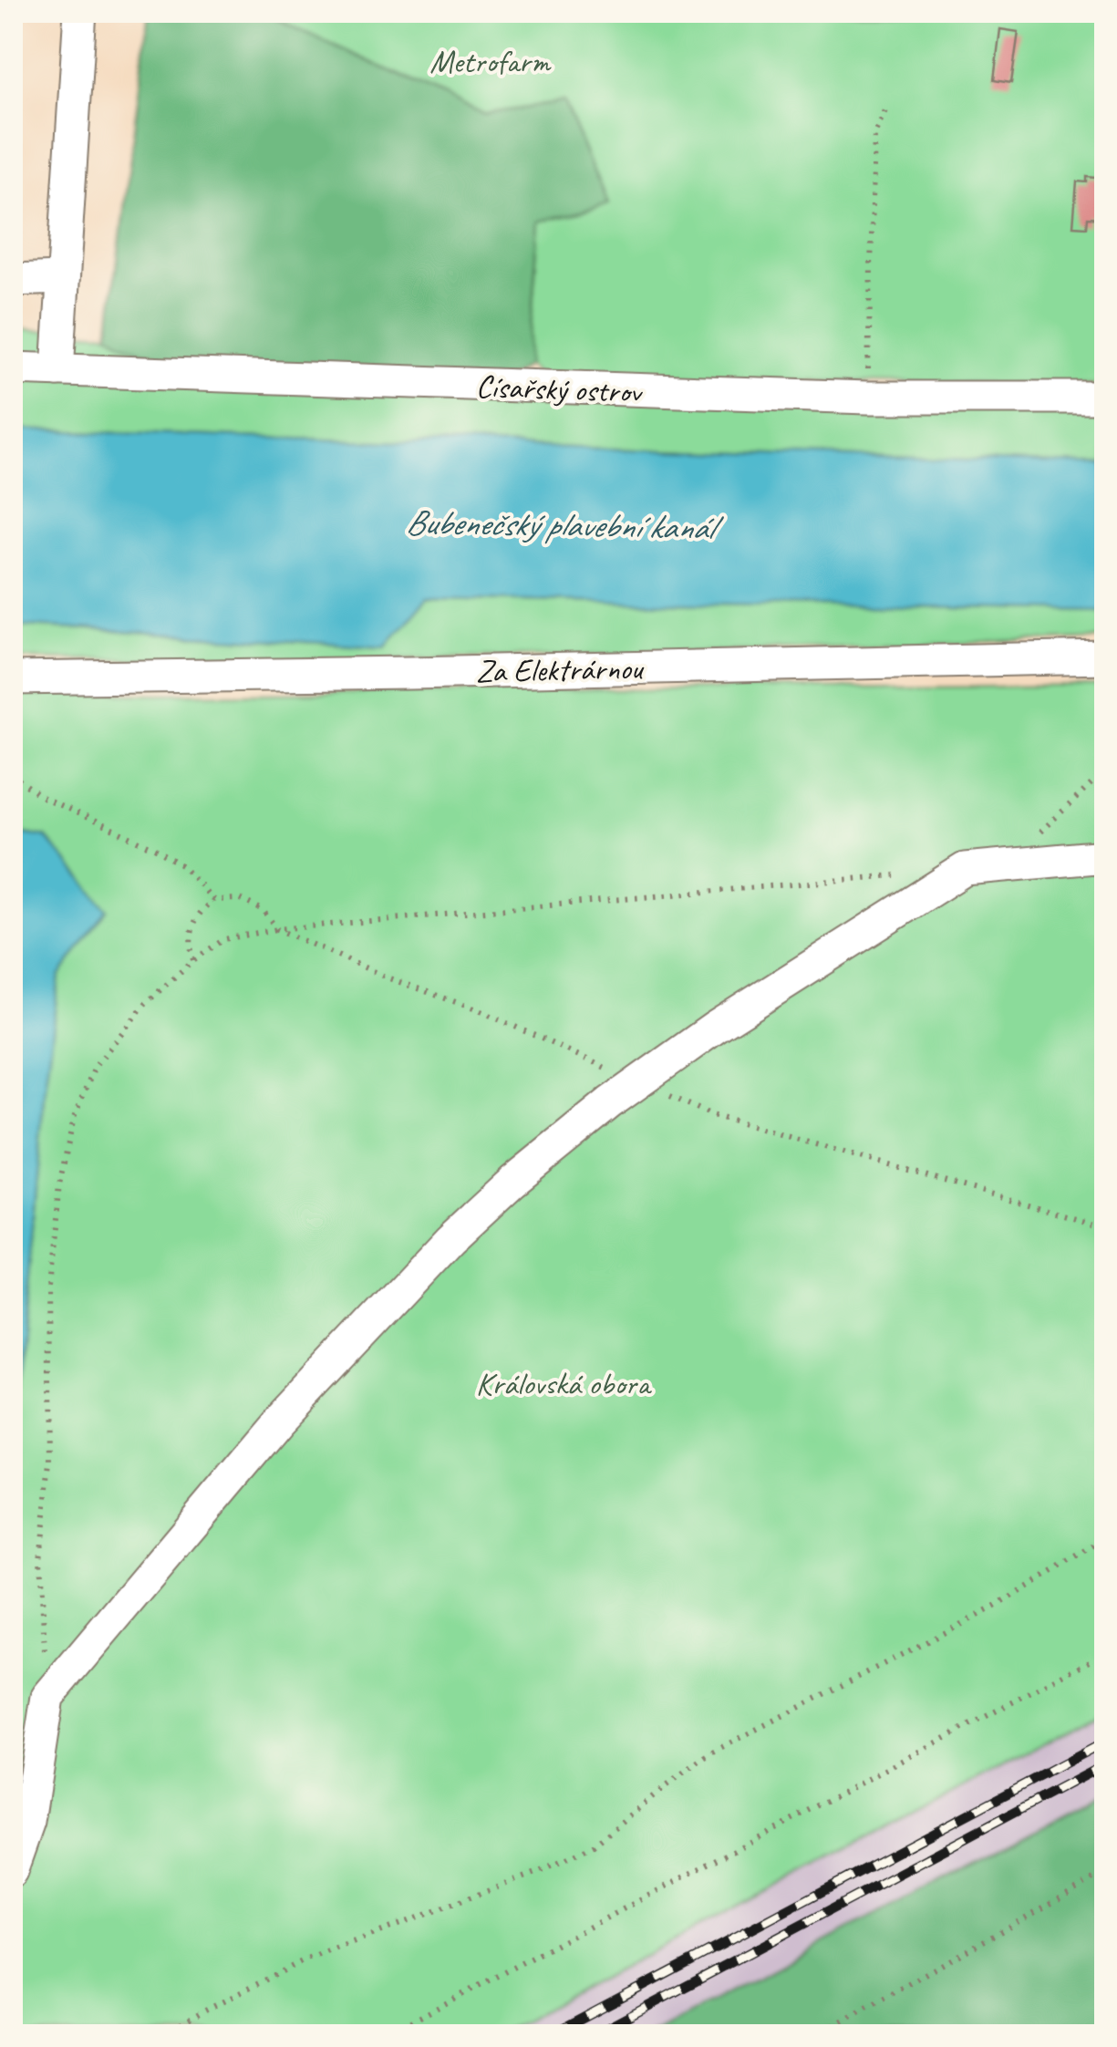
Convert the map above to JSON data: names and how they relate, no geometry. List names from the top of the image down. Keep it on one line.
{"streets":{"street":["Císařský ostrov","Za Elektrárnou"]},"water":["Bubenečský plavební kanál"],"parks":["Metrofarm","Královská obora"]}
